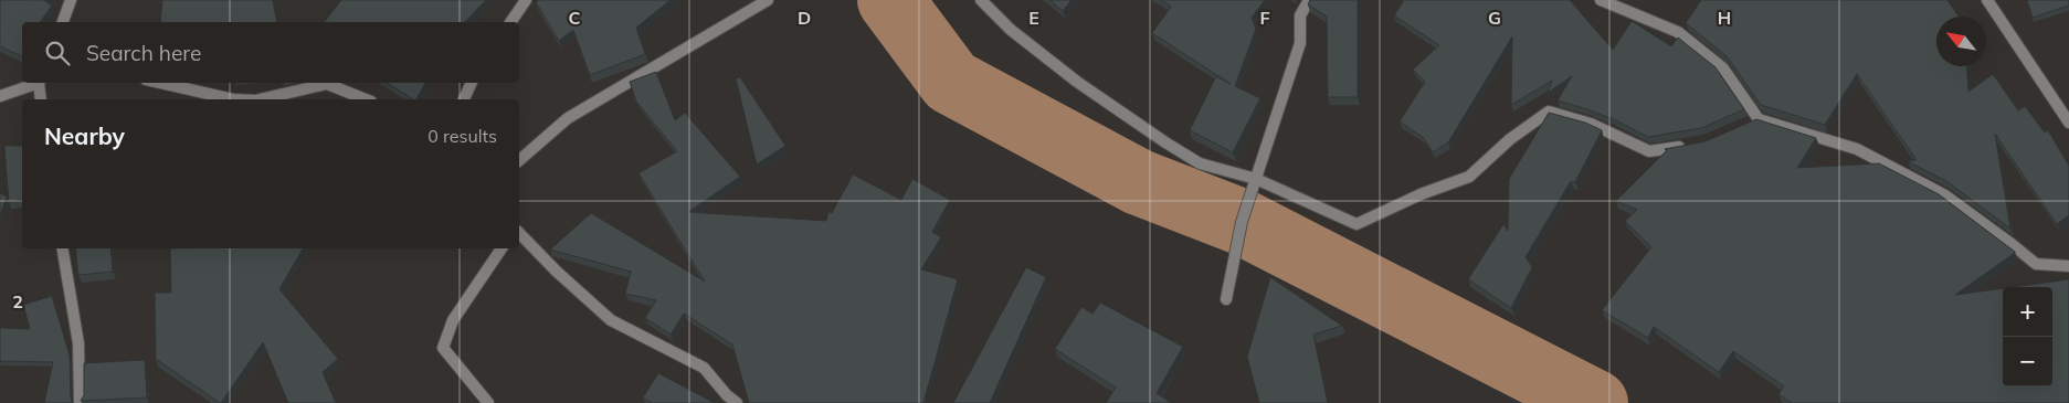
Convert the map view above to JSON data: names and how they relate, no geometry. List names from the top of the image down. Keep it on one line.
{"north":"top left","page":{"search":"Search here","heading":["Nearby","0 results"],"map_buttons":["+","−"]},"grid":{"columns":["C","D","E","F","G","H"],"rows":["2"]}}
